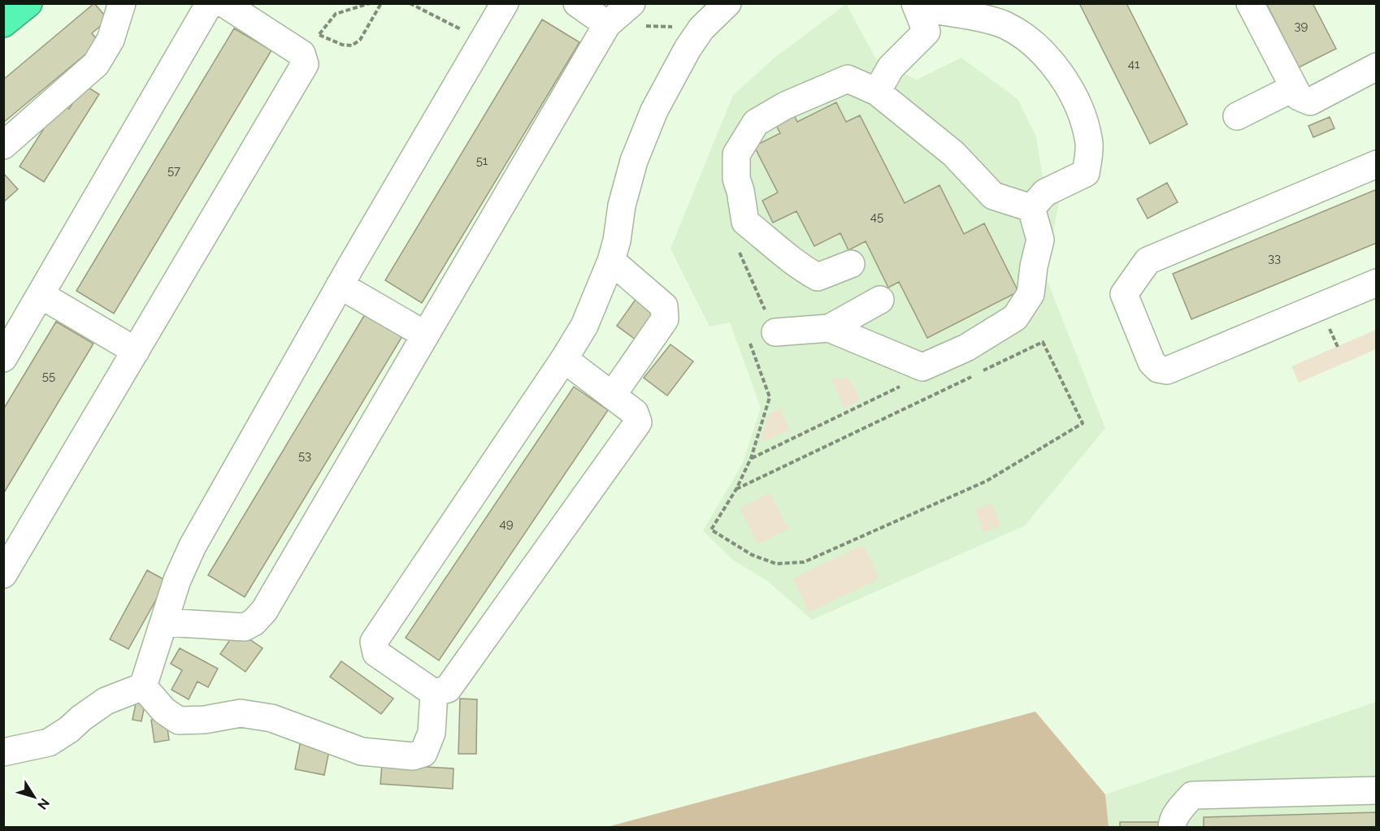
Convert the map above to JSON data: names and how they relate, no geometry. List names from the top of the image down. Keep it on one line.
{"house_numbers":["39","41","51","57","45","33","55","53","49"],"north":"bottom right"}
